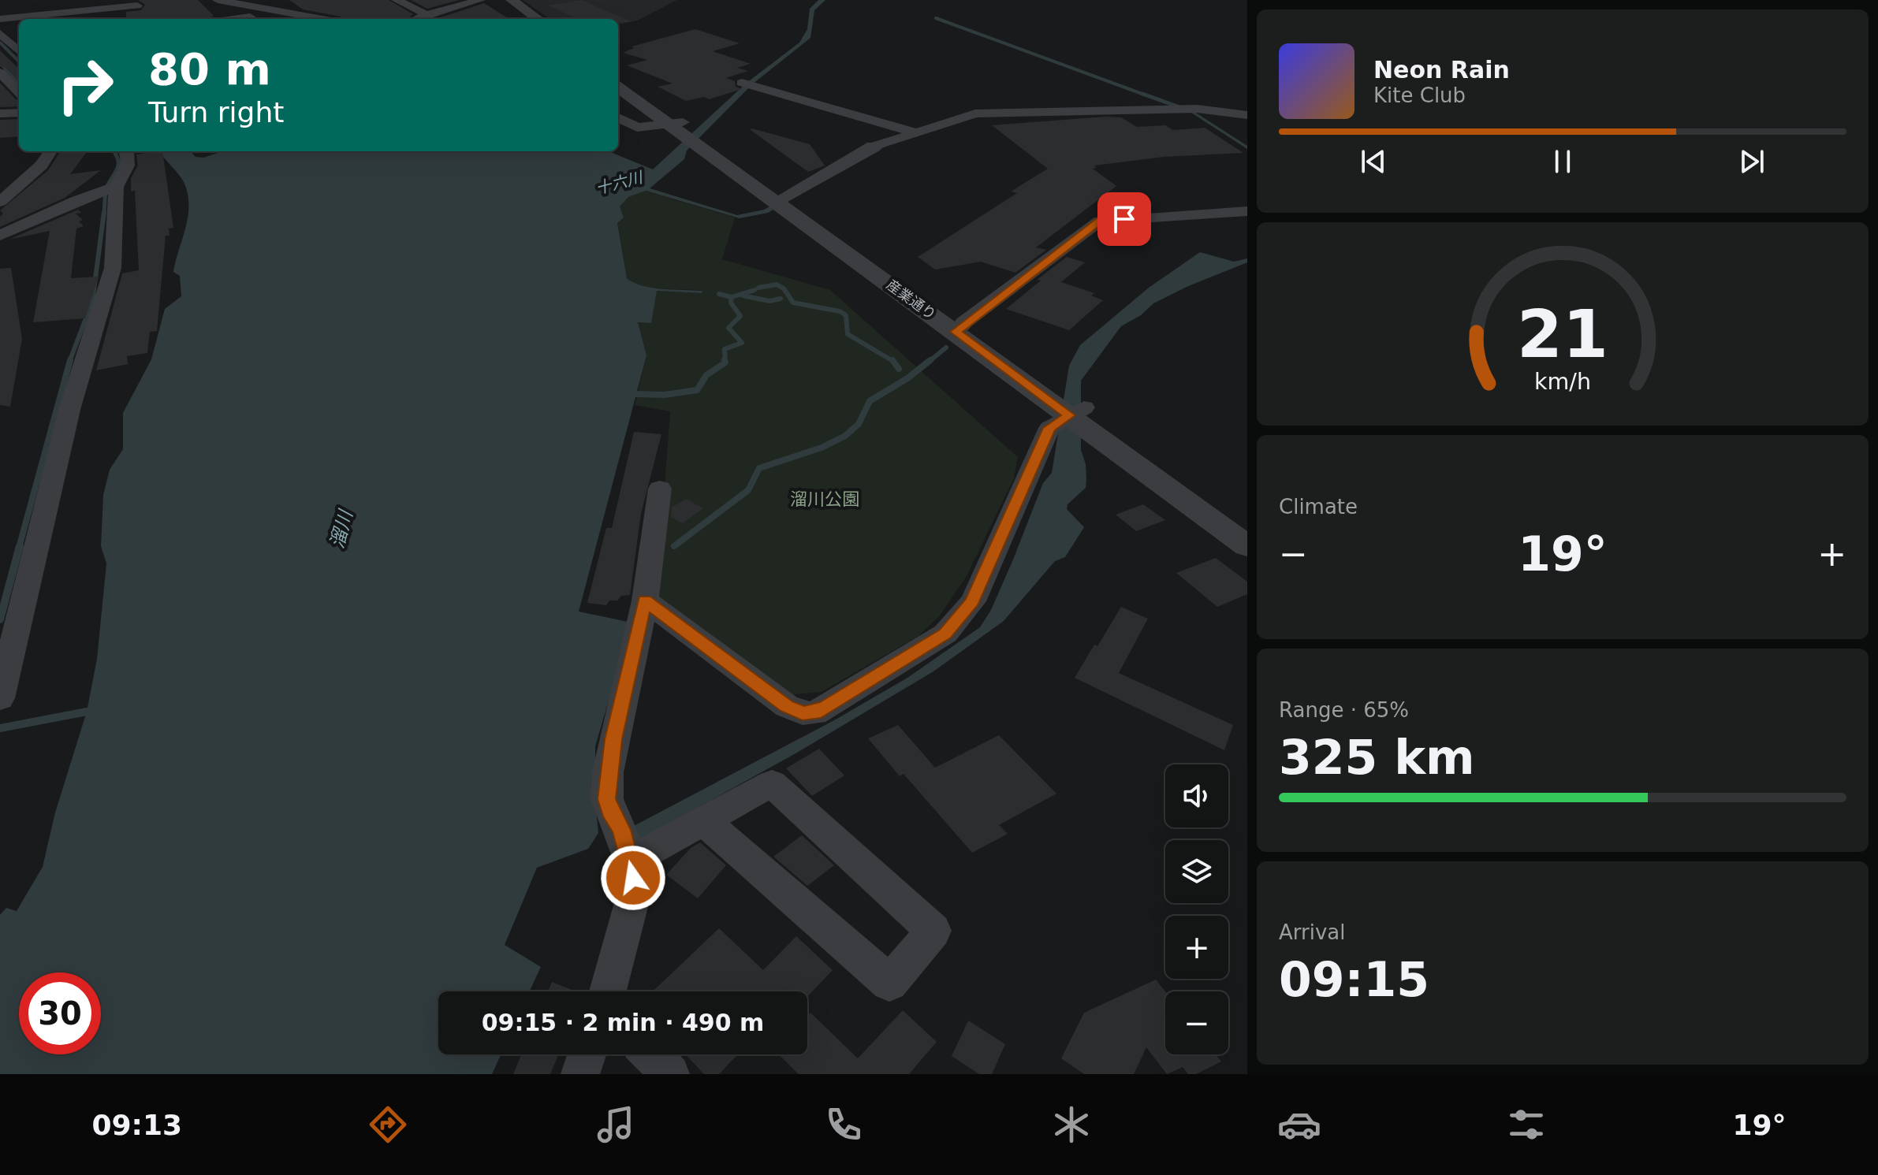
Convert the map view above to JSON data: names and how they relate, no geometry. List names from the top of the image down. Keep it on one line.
{"streets":{"street":["産業通り"]},"water":["十六川","溜川"],"parks":["溜川公園"],"page":{"turn":["80 m","Turn right"],"song":["Neon Rain","Kite Club"],"tile":["Climate",["Range · 65%","325 km"],["Arrival","09:15"]],"heat":["−","19°","+"],"map_buttons":["+","−"],"limit":"30","trip":"09:15 · 2 min · 490 m","tabs":["09:13","19°"],"gauge":["21","km/h"]}}
